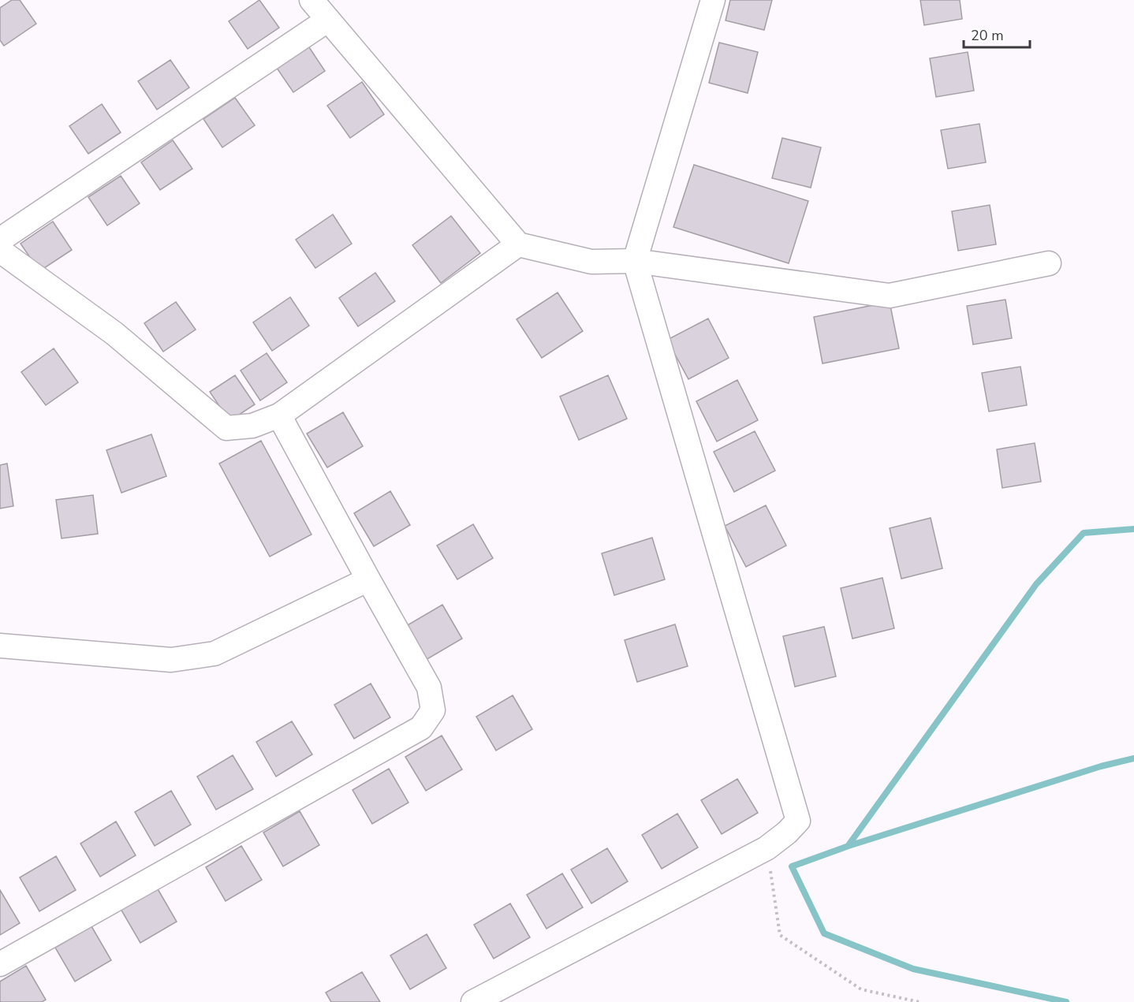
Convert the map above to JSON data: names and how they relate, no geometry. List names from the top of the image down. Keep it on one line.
{"scale_bar":"20 m"}
